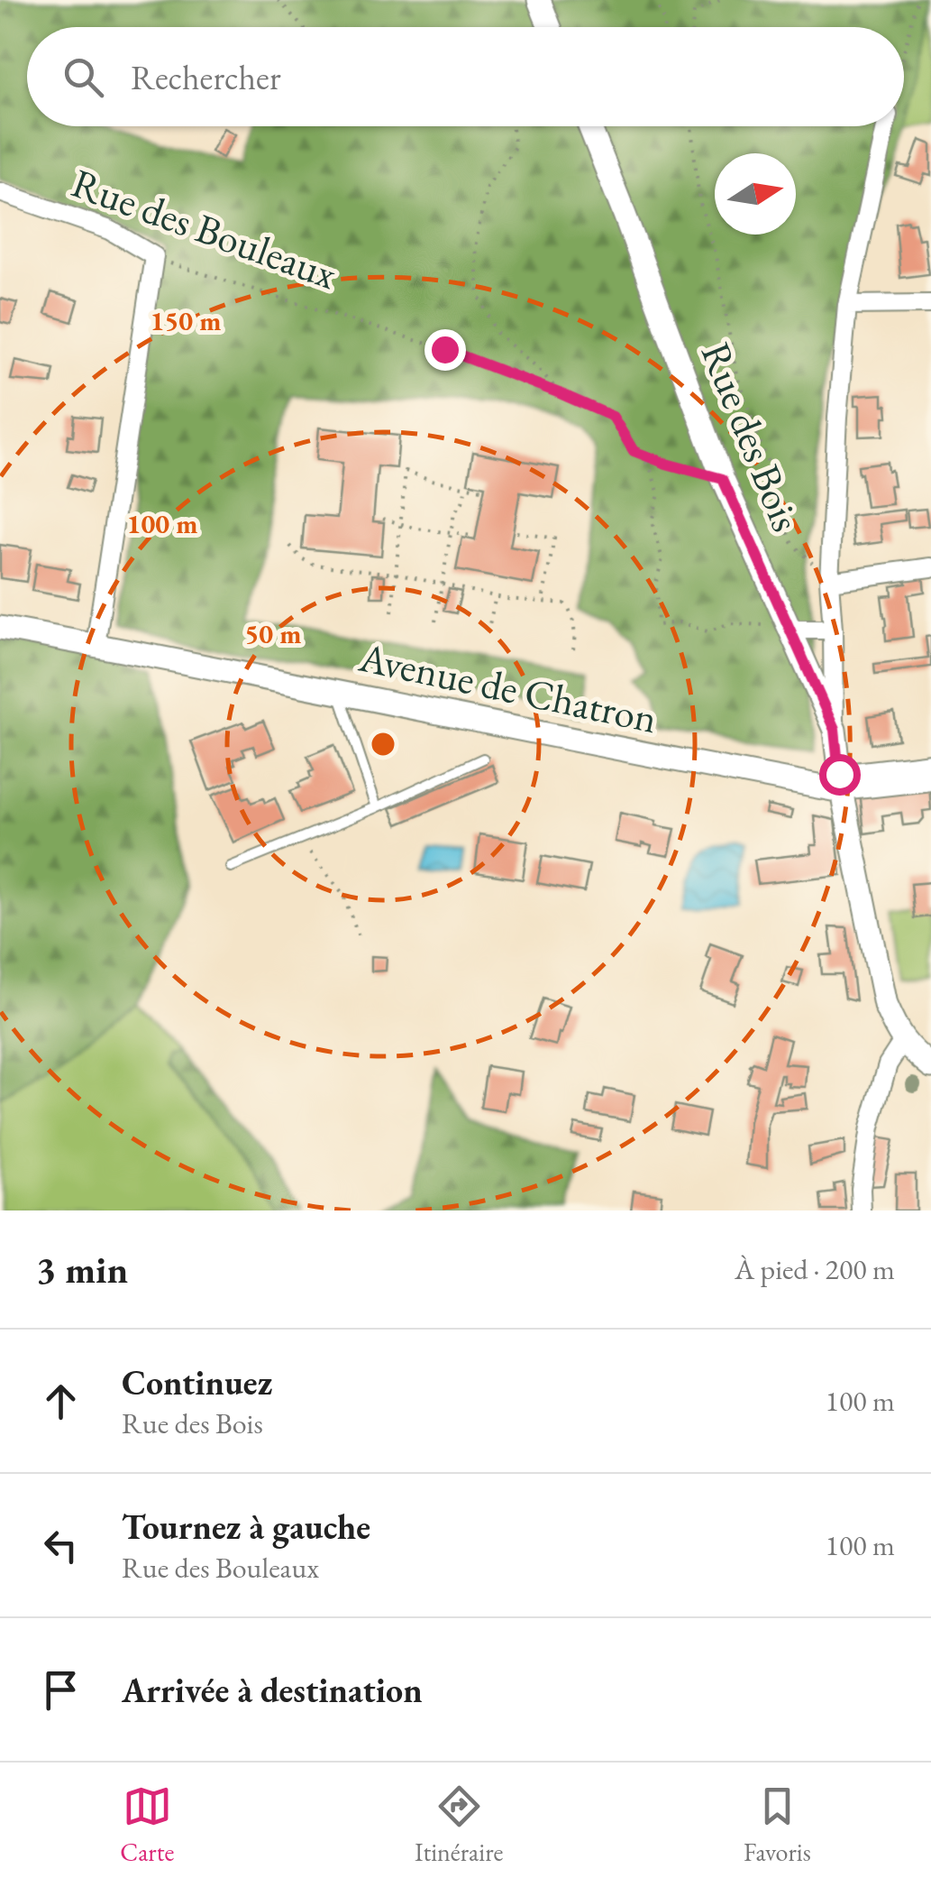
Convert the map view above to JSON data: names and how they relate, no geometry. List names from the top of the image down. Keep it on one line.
{"streets":{"street":["Rue des Bouleaux","Rue des Bois","Avenue de Chatron"]},"crossings":[["Rue des Bouleaux","Rue des Bois"],["Rue des Bois","Avenue de Chatron"]],"north":"right","page":{"search":"Rechercher","heading":["3 min","À pied · 200 m"],"list":[["Continuez","Rue des Bois","100 m"],["Tournez à gauche","Rue des Bouleaux","100 m"],"Arrivée à destination"],"nav":["Carte","Itinéraire","Favoris"]},"rings":["150 m","100 m","50 m"]}
